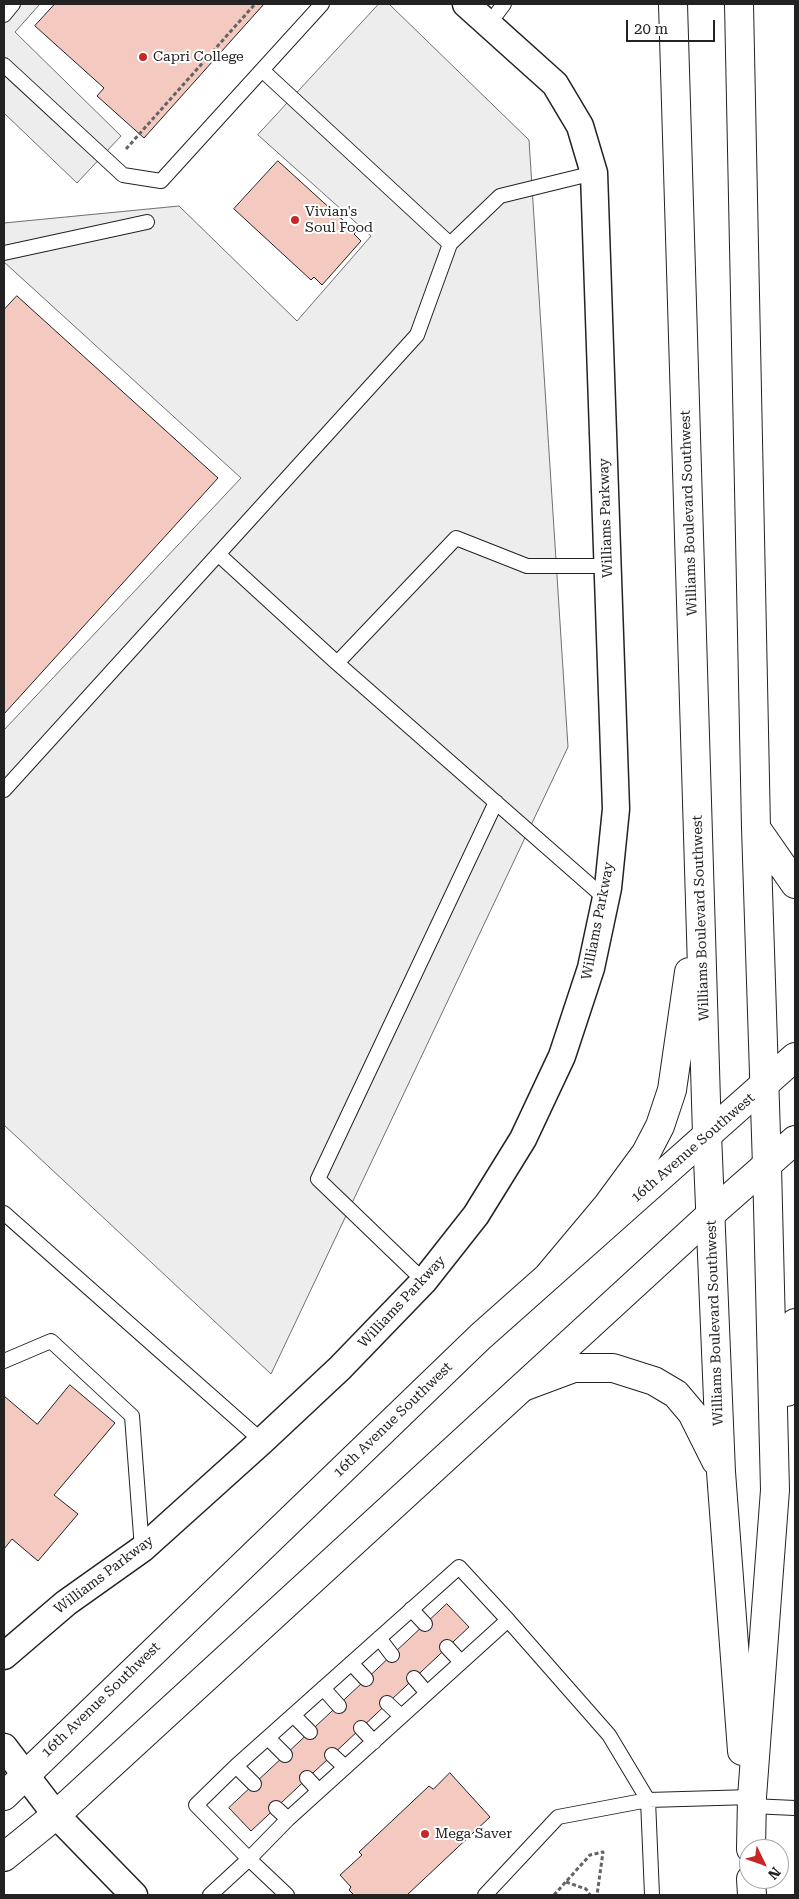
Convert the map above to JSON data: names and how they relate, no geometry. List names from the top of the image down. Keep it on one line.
{"streets":{"main road":["Williams Boulevard Southwest","16th Avenue Southwest"],"street":["Williams Parkway"]},"crossings":[["Williams Boulevard Southwest","16th Avenue Southwest"]],"places":["Capri College","Vivian's Soul Food","Mega Saver"],"scale_bar":"20 m","north":"bottom right"}
